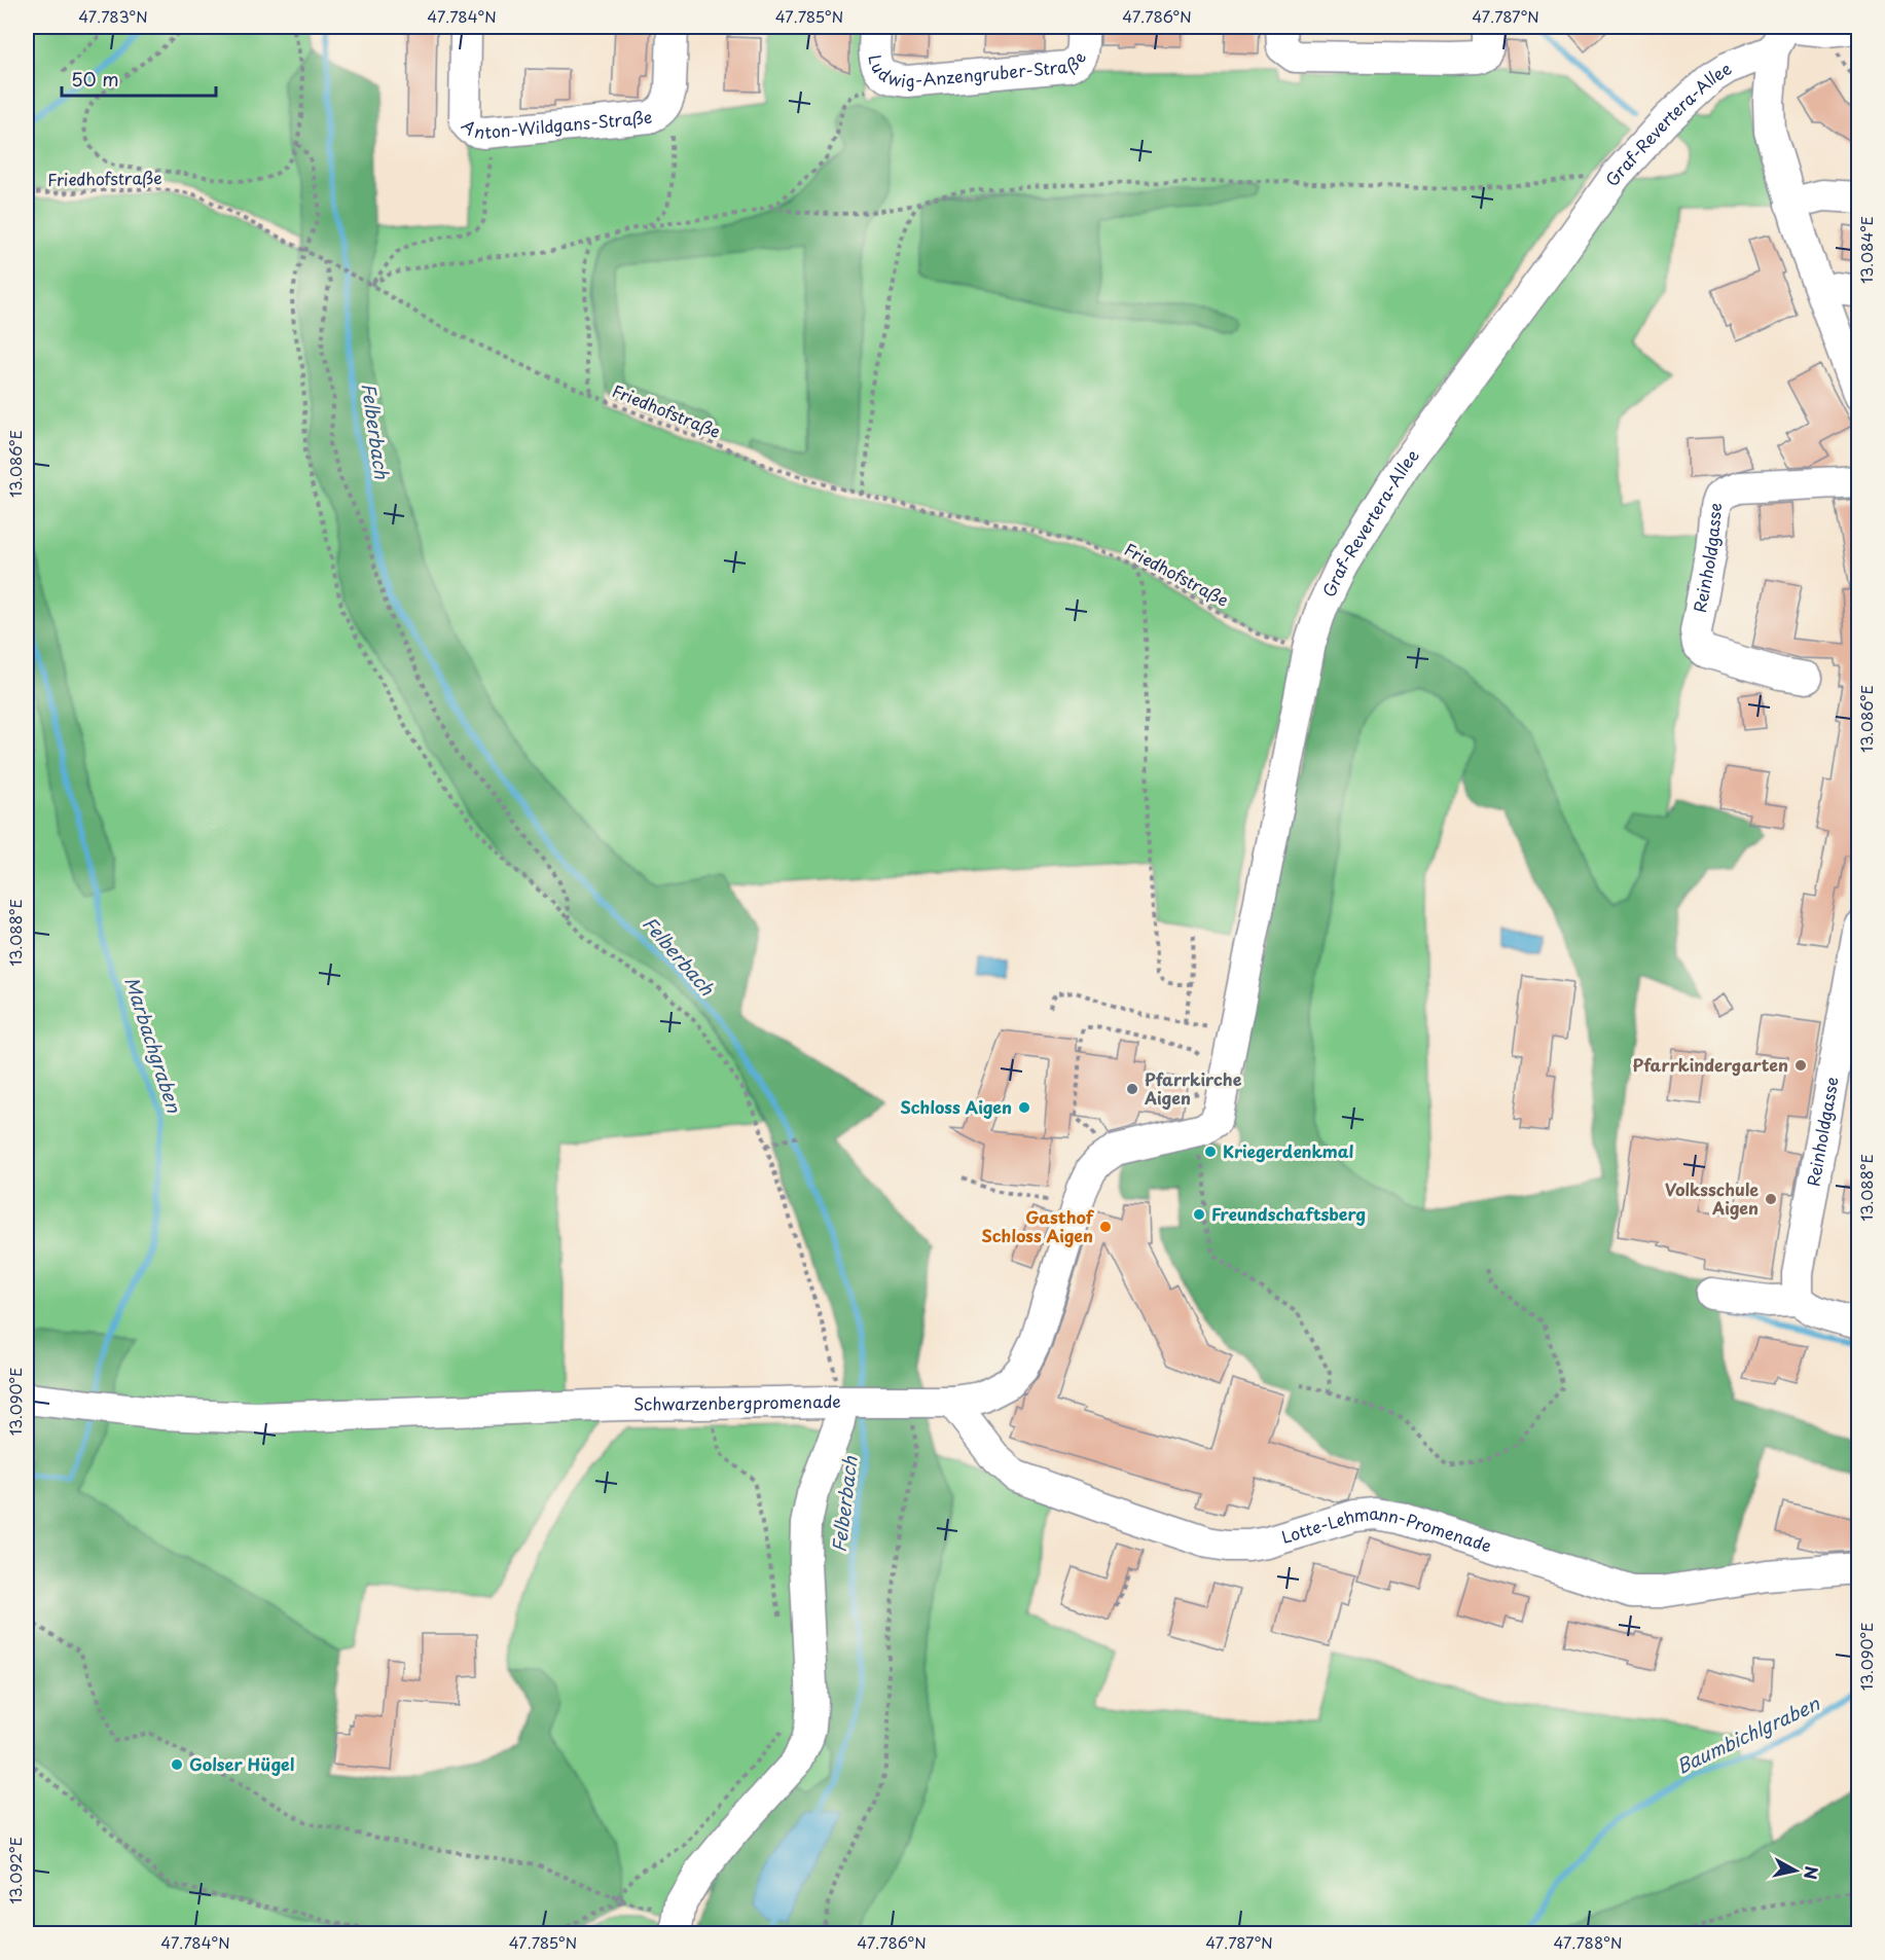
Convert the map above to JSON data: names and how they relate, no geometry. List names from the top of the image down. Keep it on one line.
{"streets":{"street":["Ludwig-Anzengruber-Straße","Anton-Wildgans-Straße","Graf-Revertera-Allee","Reinholdgasse","Schwarzenbergpromenade","Lotte-Lehmann-Promenade"],"path":["Friedhofstraße"]},"crossings":[["Graf-Revertera-Allee","Friedhofstraße"],["Graf-Revertera-Allee","Schwarzenbergpromenade"],["Schwarzenbergpromenade","Lotte-Lehmann-Promenade"]],"water":["Felberbach","Marbachgraben","Baumbichlgraben"],"places":["Pfarrkindergarten","Pfarrkirche Aigen","Schloss Aigen","Kriegerdenkmal","Volksschule Aigen","Freundschaftsberg","Gasthof Schloss Aigen","Golser Hügel"],"scale_bar":"50 m","north":"right","coordinates":["47.783°N","47.784°N","47.785°N","47.786°N","47.787°N","13.084°E","13.086°E","13.088°E","13.090°E","13.092°E","47.788°N"]}
